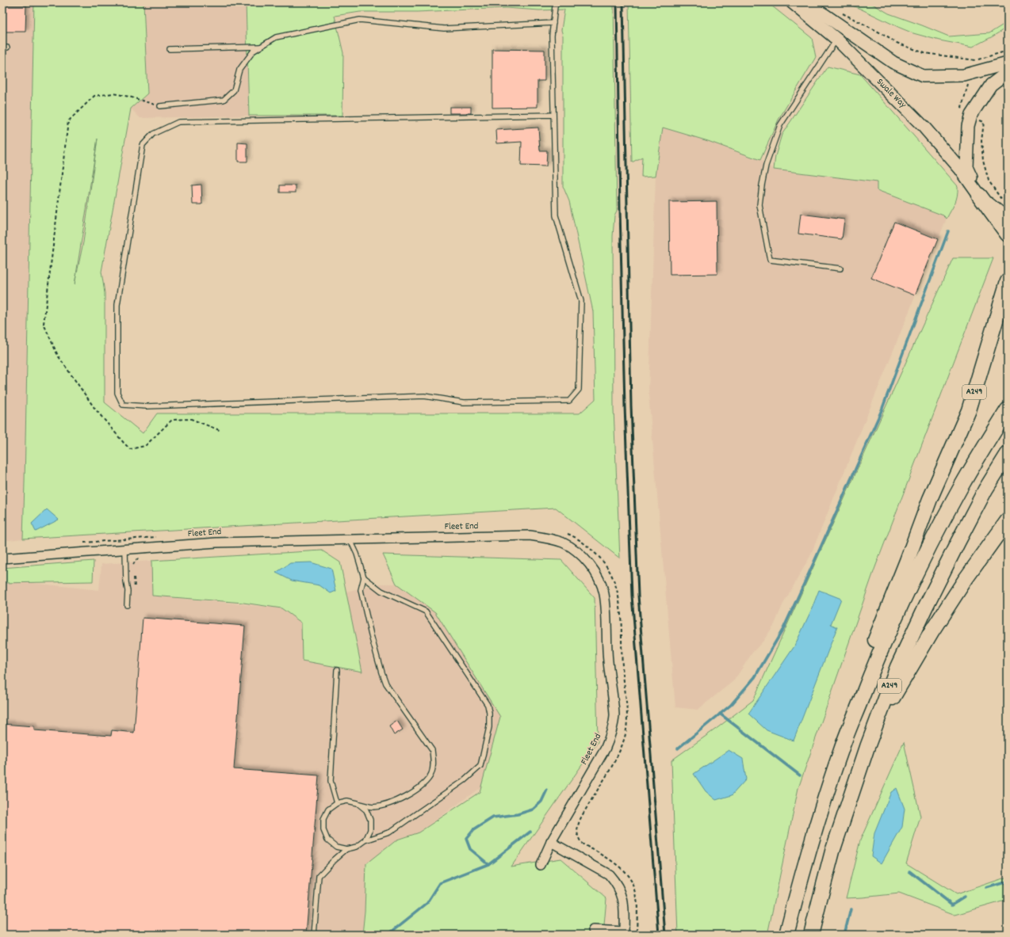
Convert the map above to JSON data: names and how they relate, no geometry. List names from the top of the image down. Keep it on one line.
{"streets":{"highway":["A249"],"main road":["Swale Way"],"street":["Fleet End"]}}
